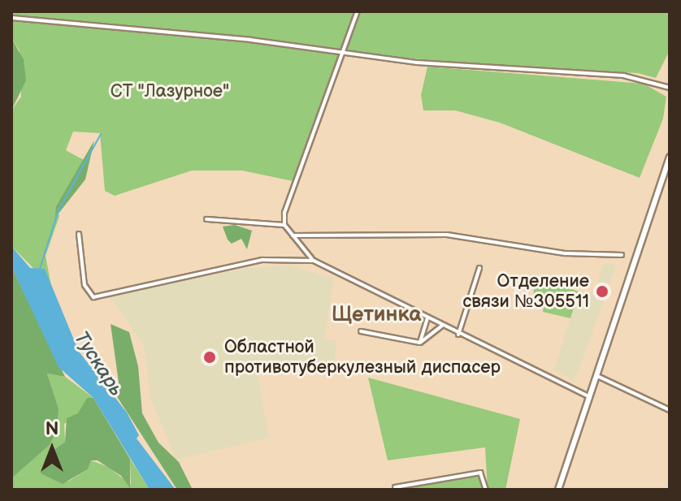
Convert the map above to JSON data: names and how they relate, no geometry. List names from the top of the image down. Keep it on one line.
{"districts":["Щетинка"],"water":["Тускарь"],"parks":["СТ \"Лазурное\""],"places":["Отделение связи №305511","Областной противотуберкулезный диспасер"],"north":"top"}
